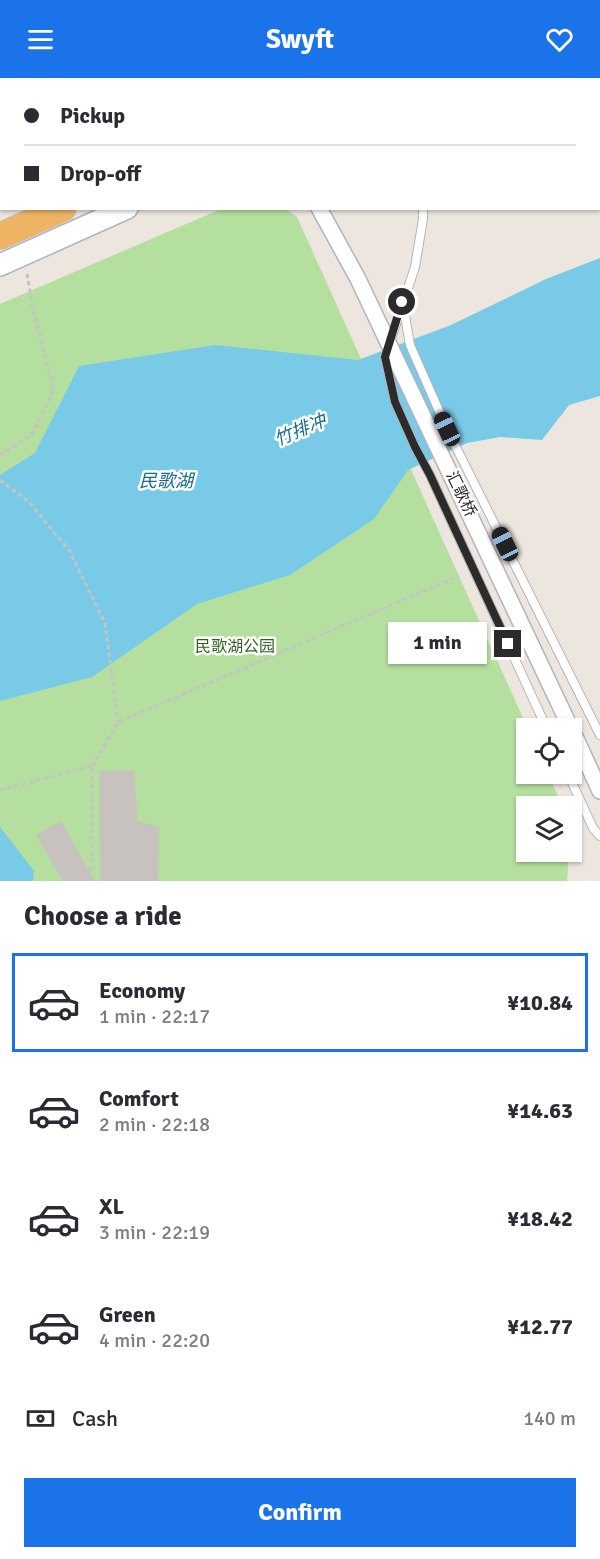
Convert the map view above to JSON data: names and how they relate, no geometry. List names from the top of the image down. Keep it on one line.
{"streets":{"street":["汇歌桥"]},"water":["竹排冲","民歌湖"],"parks":["民歌湖公园"],"page":{"header":"Swyft","banner":["Pickup","Drop-off"],"bubble":"1 min","heading":"Choose a ride","list":[{"name":"Economy","note":"1 min · 22:17","value":"¥10.84"},{"name":"Comfort","note":"2 min · 22:18","value":"¥14.63"},{"name":"XL","note":"3 min · 22:19","value":"¥18.42"},{"name":"Green","note":"4 min · 22:20","value":"¥12.77"}],"pay":["Cash","140 m"],"buttons":"Confirm"}}
